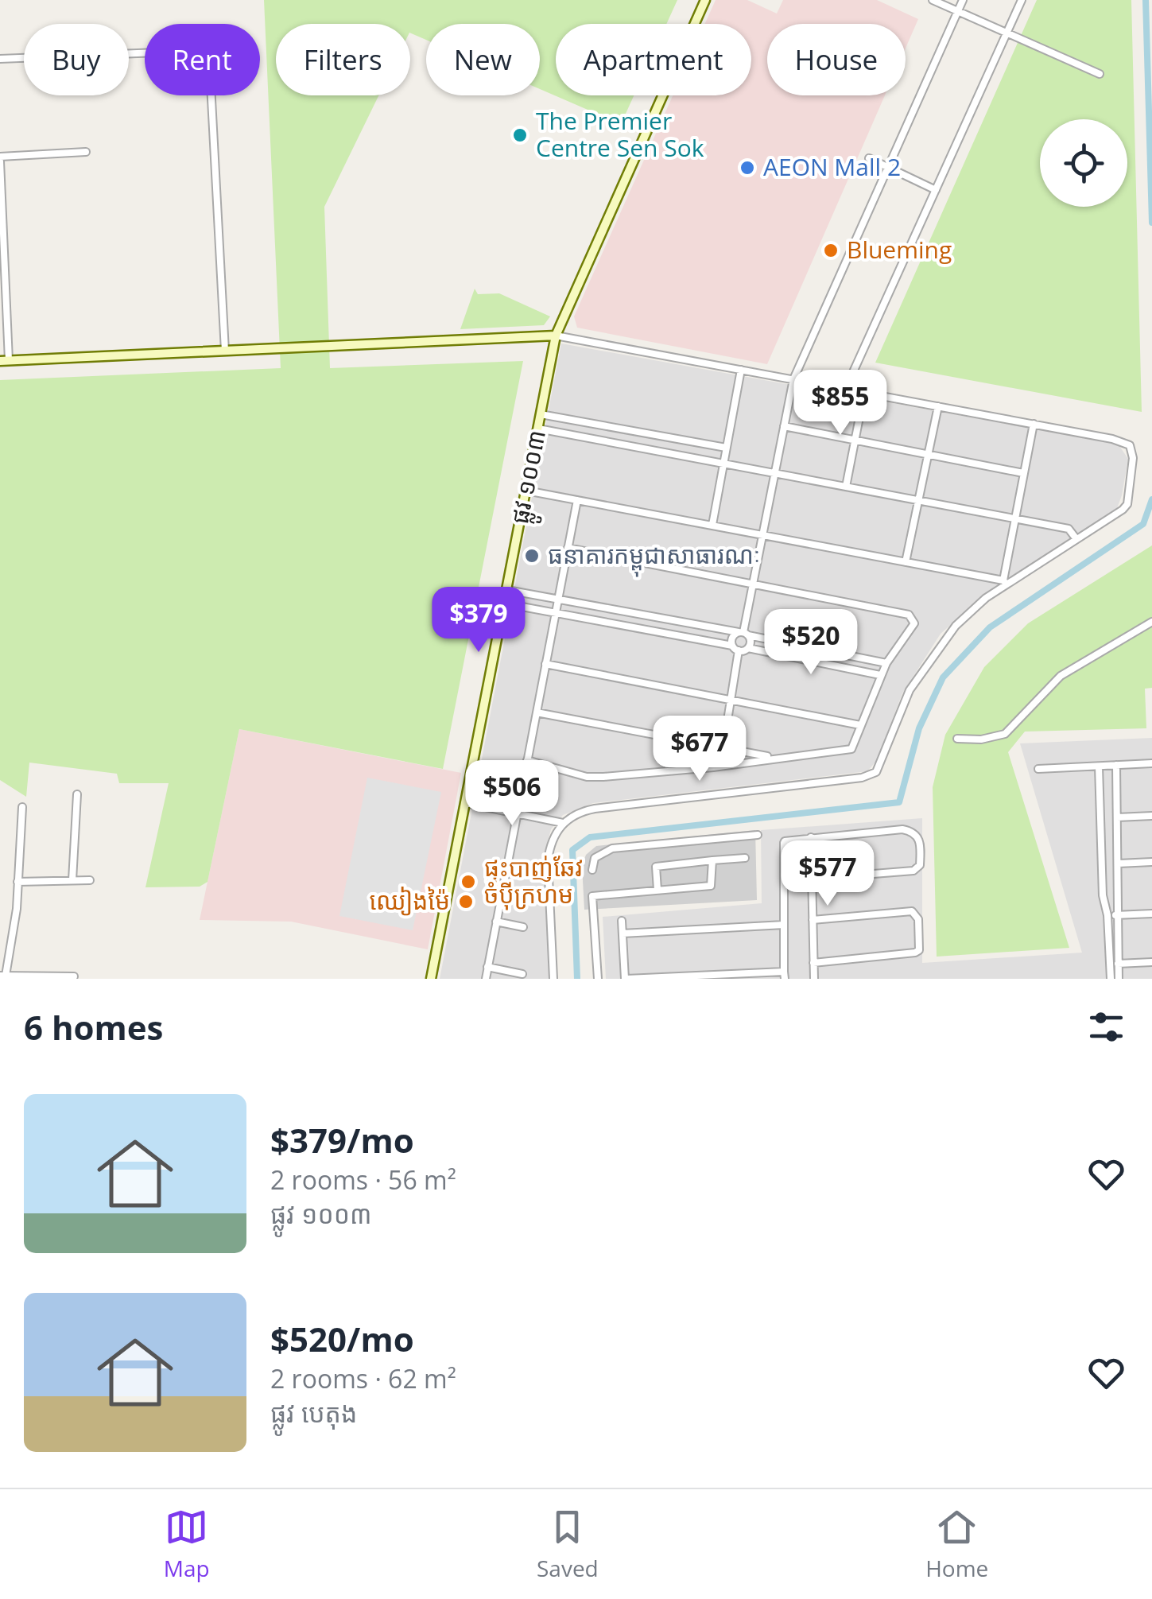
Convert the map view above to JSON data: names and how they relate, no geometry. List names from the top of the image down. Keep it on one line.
{"streets":{"main road":["ផ្លូវ ១០០៣"]},"places":["The Premier Centre Sen Sok","AEON Mall 2","Blueming","ធនាគារកម្ពុជាសាធារណៈ","ផ្ទះបាញ់ឆែវ ចំប៉ីក្រហម","ឈៀងម៉ៃ"],"page":{"chip":["Buy","Rent","Filters","New","Apartment","House"],"price":["$855","$379","$520","$677","$506","$577"],"heading":"6 homes","list":[{"name":"$379/mo","note":"2 rooms · 56 m² · ផ្លូវ ១០០៣"},{"name":"$520/mo","note":"2 rooms · 62 m² · ផ្លូវ បេតុង"}],"tabs":["Map","Saved","Home"]}}
